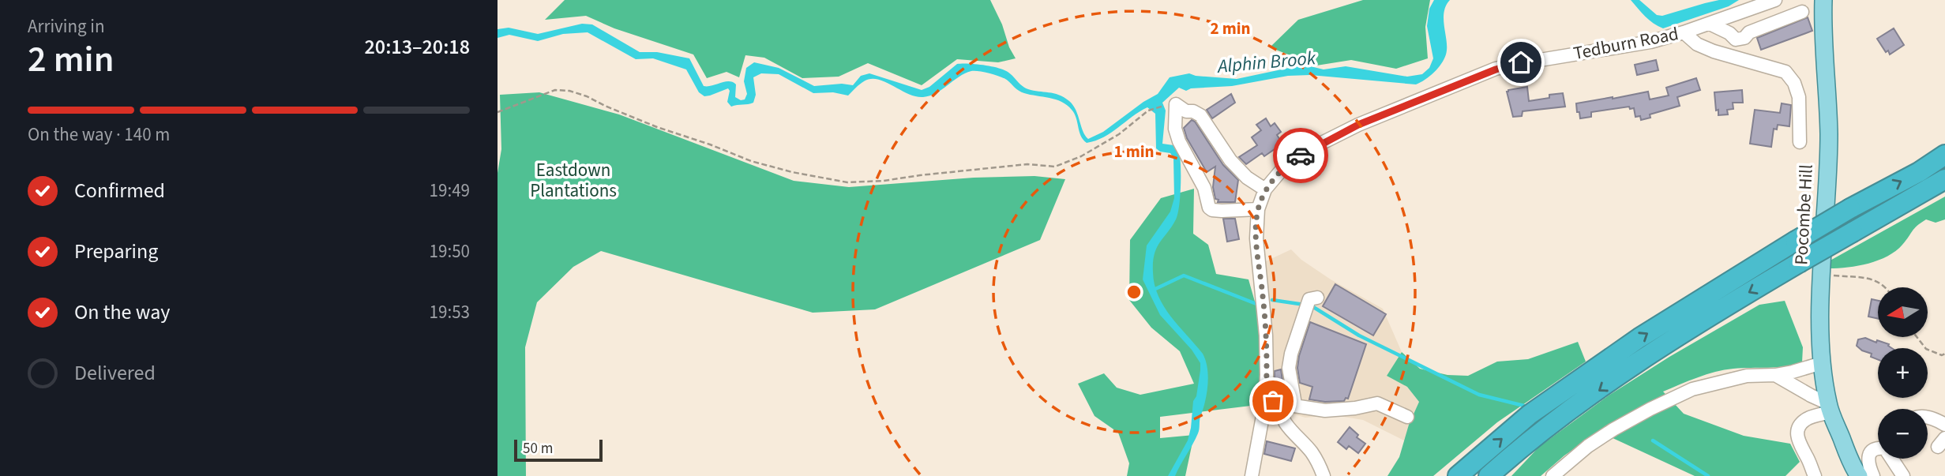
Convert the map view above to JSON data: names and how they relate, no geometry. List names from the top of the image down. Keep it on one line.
{"streets":{"main road":["Pocombe Hill"],"street":["Tedburn Road"]},"water":["Alphin Brook"],"parks":["Eastdown Plantations"],"scale_bar":"50 m","north":"left","page":{"heading":["2 min","Arriving in","20:13–20:18"],"bar":"On the way · 140 m","list":[["Confirmed","19:49"],["Preparing","19:50"],["On the way","19:53"],"Delivered"],"map_buttons":["+","−"],"scale":"50 m"},"rings":["2 min","1 min"]}
